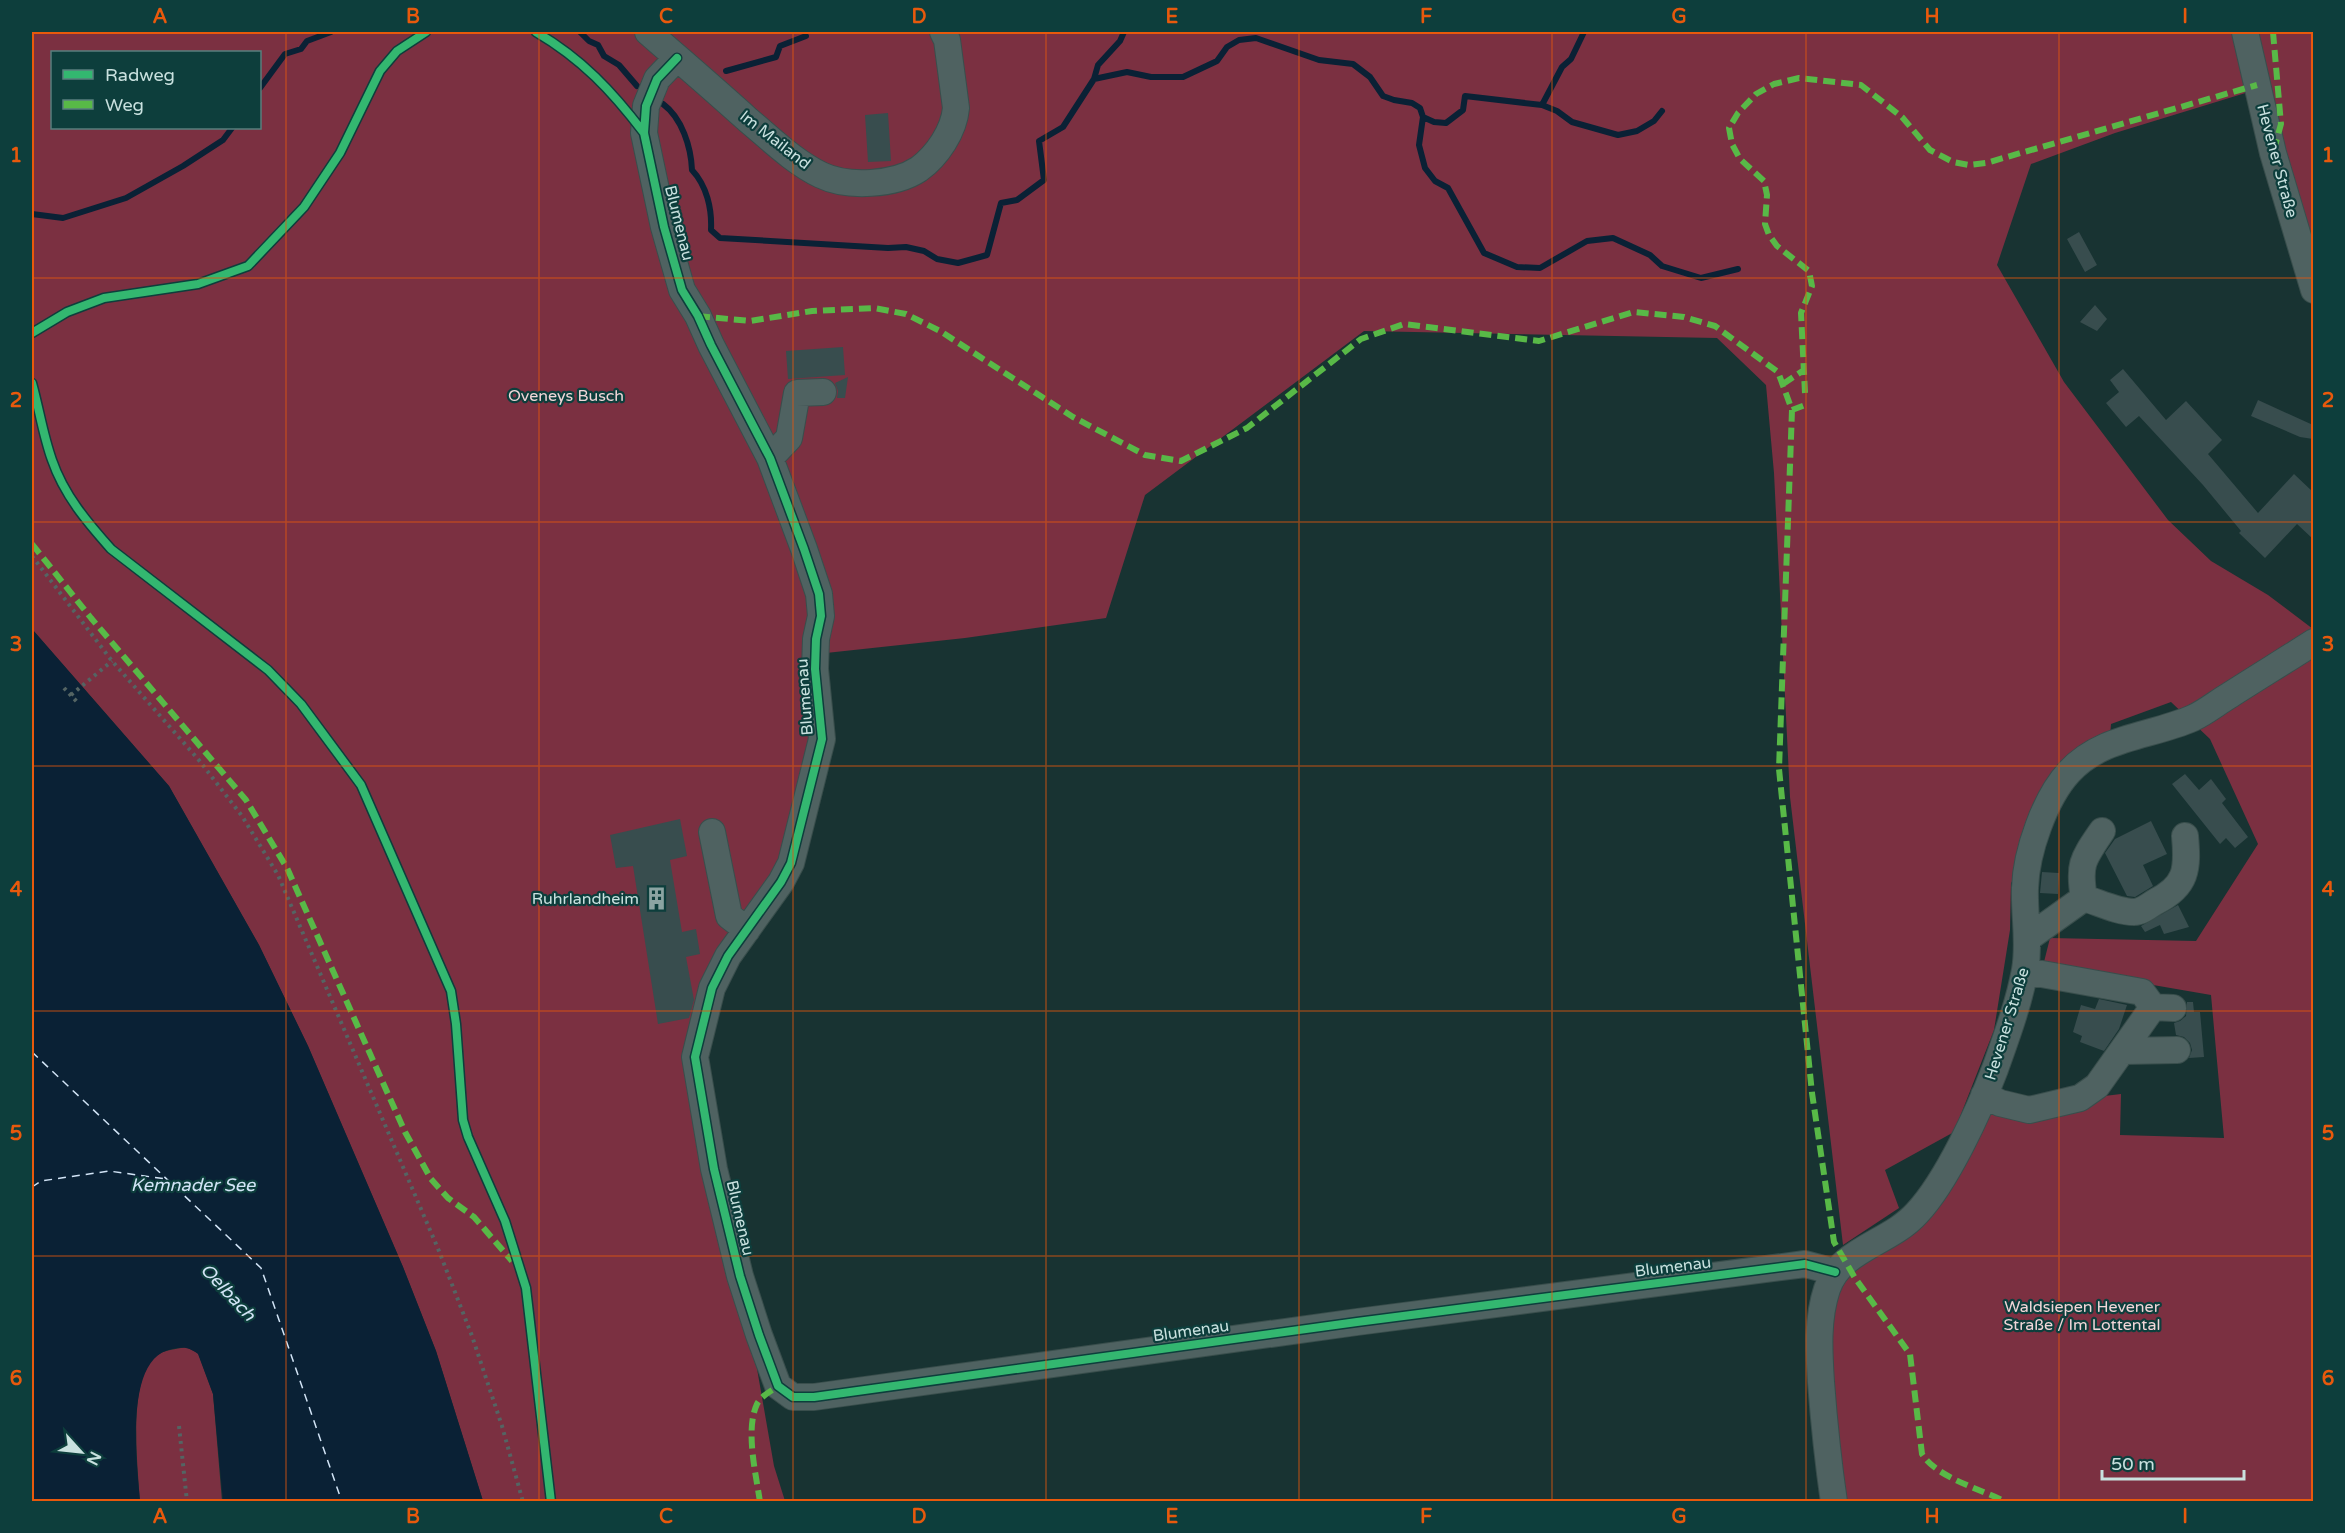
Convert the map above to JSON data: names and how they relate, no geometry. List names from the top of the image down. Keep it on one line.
{"streets":{"street":["Im Mailand","Hevener Straße","Blumenau"]},"crossings":[["Im Mailand","Blumenau"],["Hevener Straße","Blumenau"]],"water":["Kemnader See","Oelbach"],"parks":["Oveneys Busch","Waldsiepen Hevener Straße / Im Lottental"],"places":{"building":["Ruhrlandheim"]},"legend":["Radweg","Weg"],"scale_bar":"50 m","north":"bottom right","grid":{"columns":["A","B","C","D","E","F","G","H","I"],"rows":["1","2","3","4","5","6"]}}
